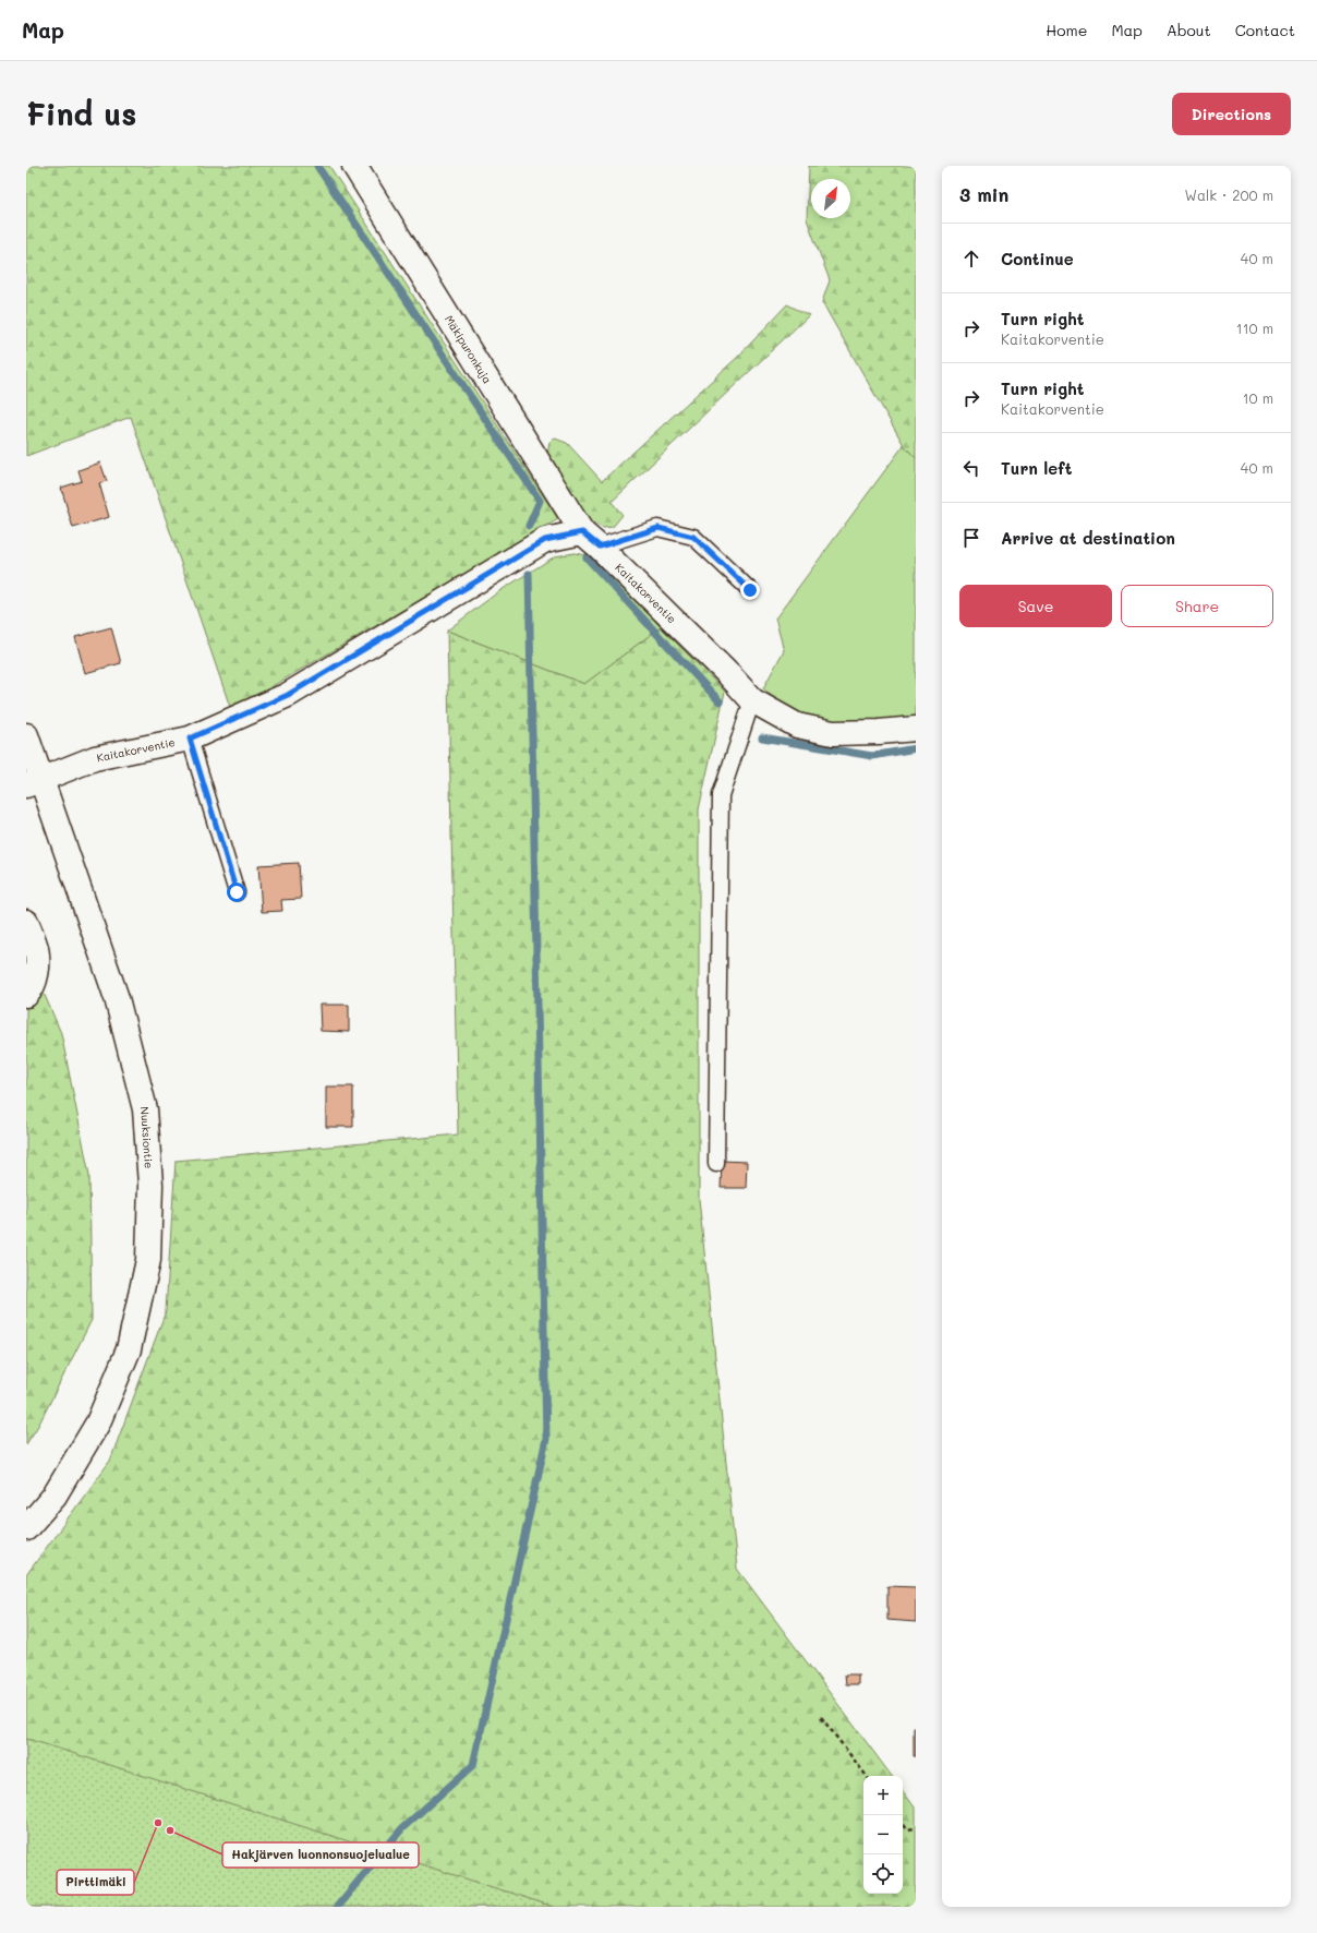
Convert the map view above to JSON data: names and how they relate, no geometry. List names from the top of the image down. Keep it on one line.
{"streets":{"street":["Mäkipuronkuja","Kaitakorventie","Nuuksiontie"]},"crossings":[["Mäkipuronkuja","Kaitakorventie"],["Kaitakorventie","Nuuksiontie"]],"places":["Pirttimäki","Hakjärven luonnonsuojelualue"],"north":"top right","page":{"header":"Map","nav":["Home","Map","About","Contact"],"buttons":["Directions",["Save","Share"]],"title":"Find us","heading":["3 min","Walk · 200 m"],"list":[["Continue","40 m"],["Turn right","Kaitakorventie","110 m"],["Turn right","Kaitakorventie","10 m"],["Turn left","40 m"],"Arrive at destination"],"map_buttons":["+","−"]}}
